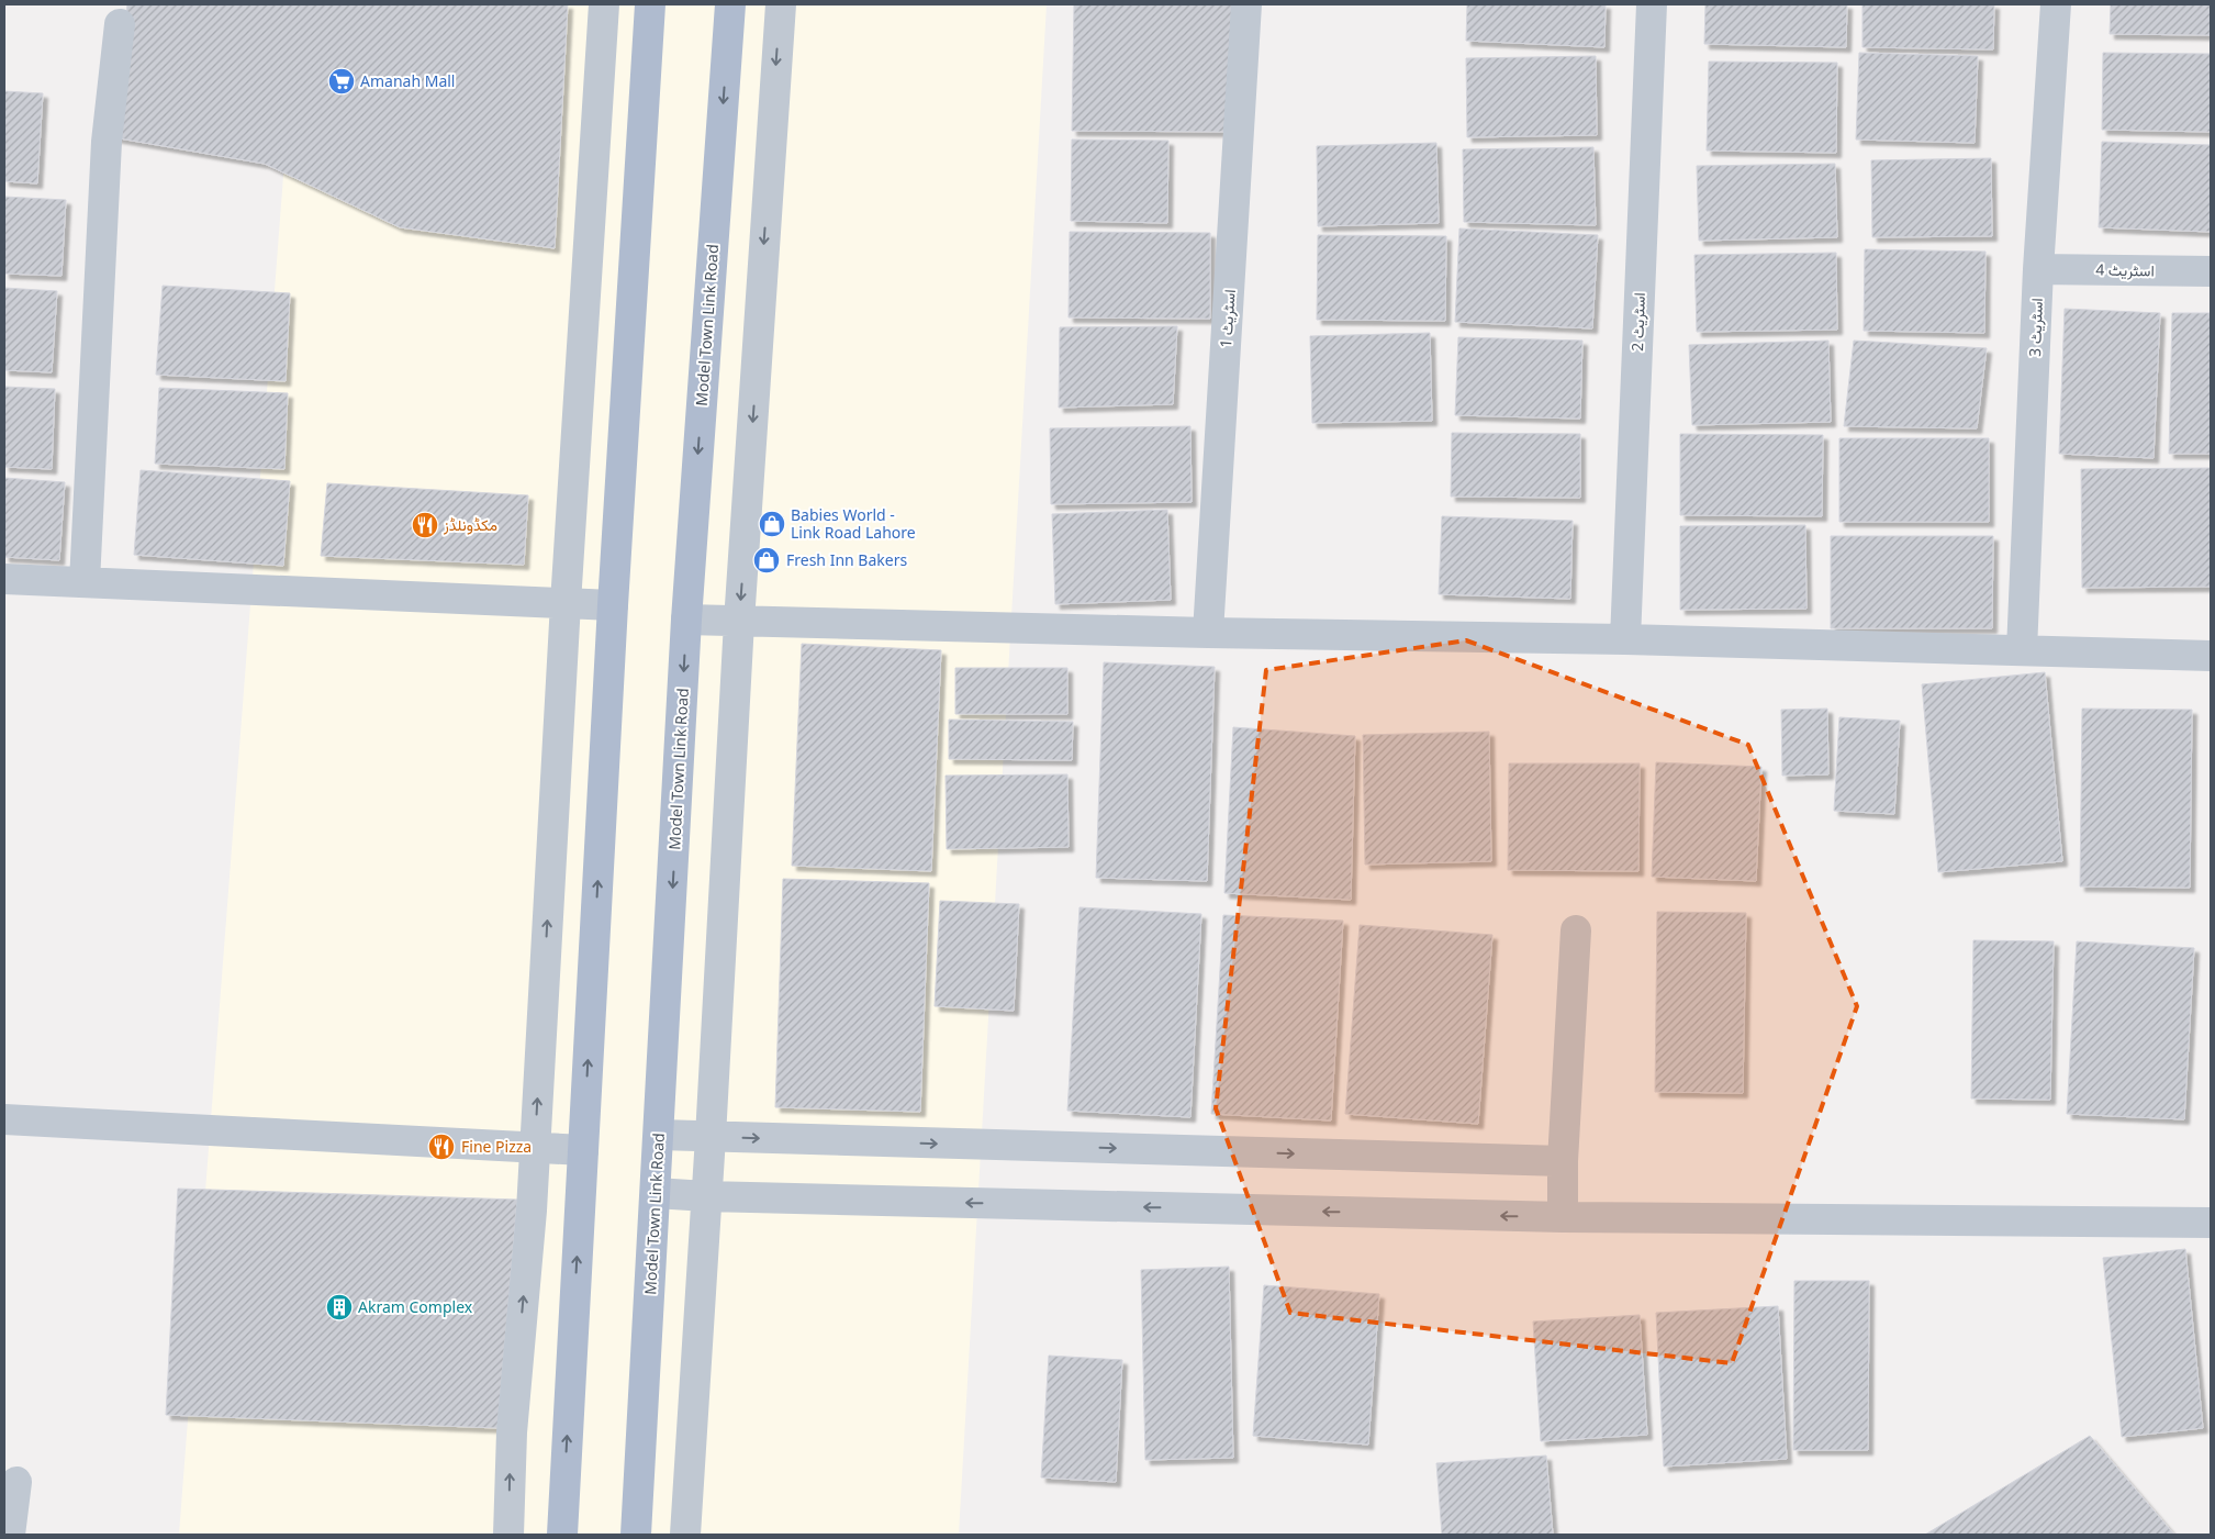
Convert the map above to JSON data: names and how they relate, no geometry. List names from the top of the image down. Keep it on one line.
{"streets":{"main road":["Model Town Link Road"],"street":["اسٹریٹ 4","اسٹریٹ 1","اسٹریٹ 2","اسٹریٹ 3"]},"crossings":[["اسٹریٹ 4","اسٹریٹ 3"]],"places":{"supermarket":["Amanah Mall"],"shop":["Babies World - Link Road Lahore","Fresh Inn Bakers"],"restaurant":["مکڈونلڈز","Fine Pizza"],"building":["Akram Complex"]}}
